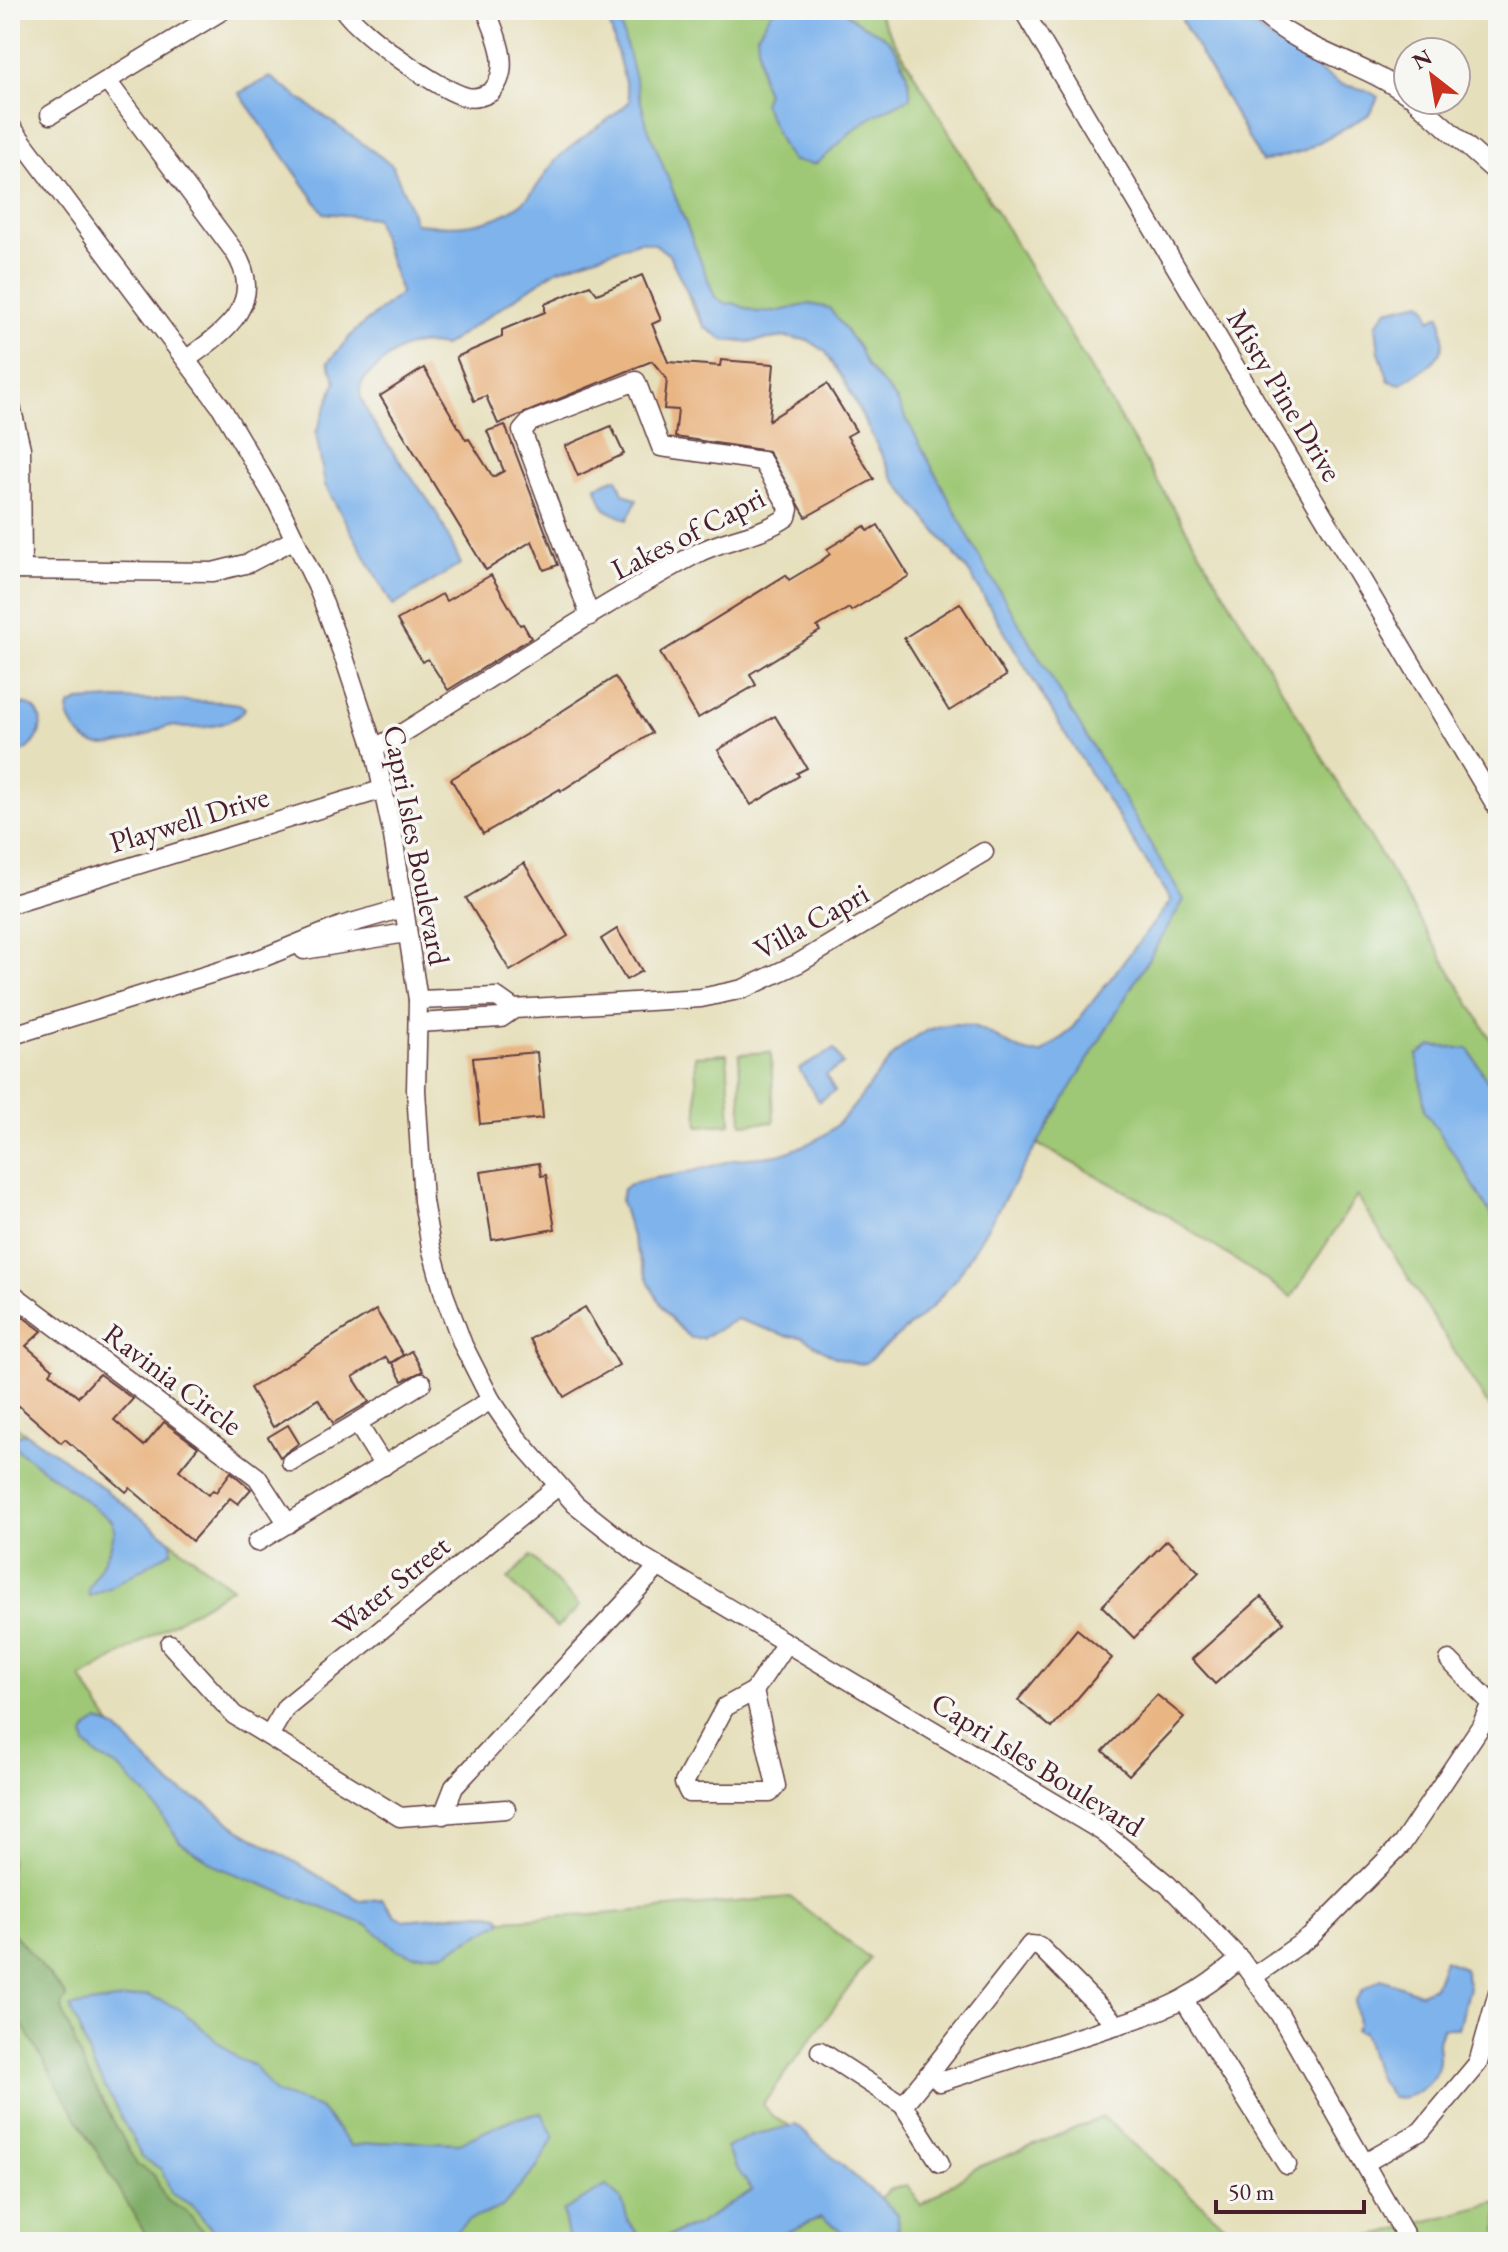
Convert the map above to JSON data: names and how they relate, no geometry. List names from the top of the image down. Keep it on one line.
{"streets":{"street":["Misty Pine Drive","Lakes of Capri","Playwell Drive","Capri Isles Boulevard","Villa Capri","Ravinia Circle","Water Street"]},"crossings":[["Lakes of Capri","Capri Isles Boulevard"],["Playwell Drive","Capri Isles Boulevard"],["Capri Isles Boulevard","Villa Capri"],["Capri Isles Boulevard","Water Street"]],"scale_bar":"50 m","north":"top left"}
